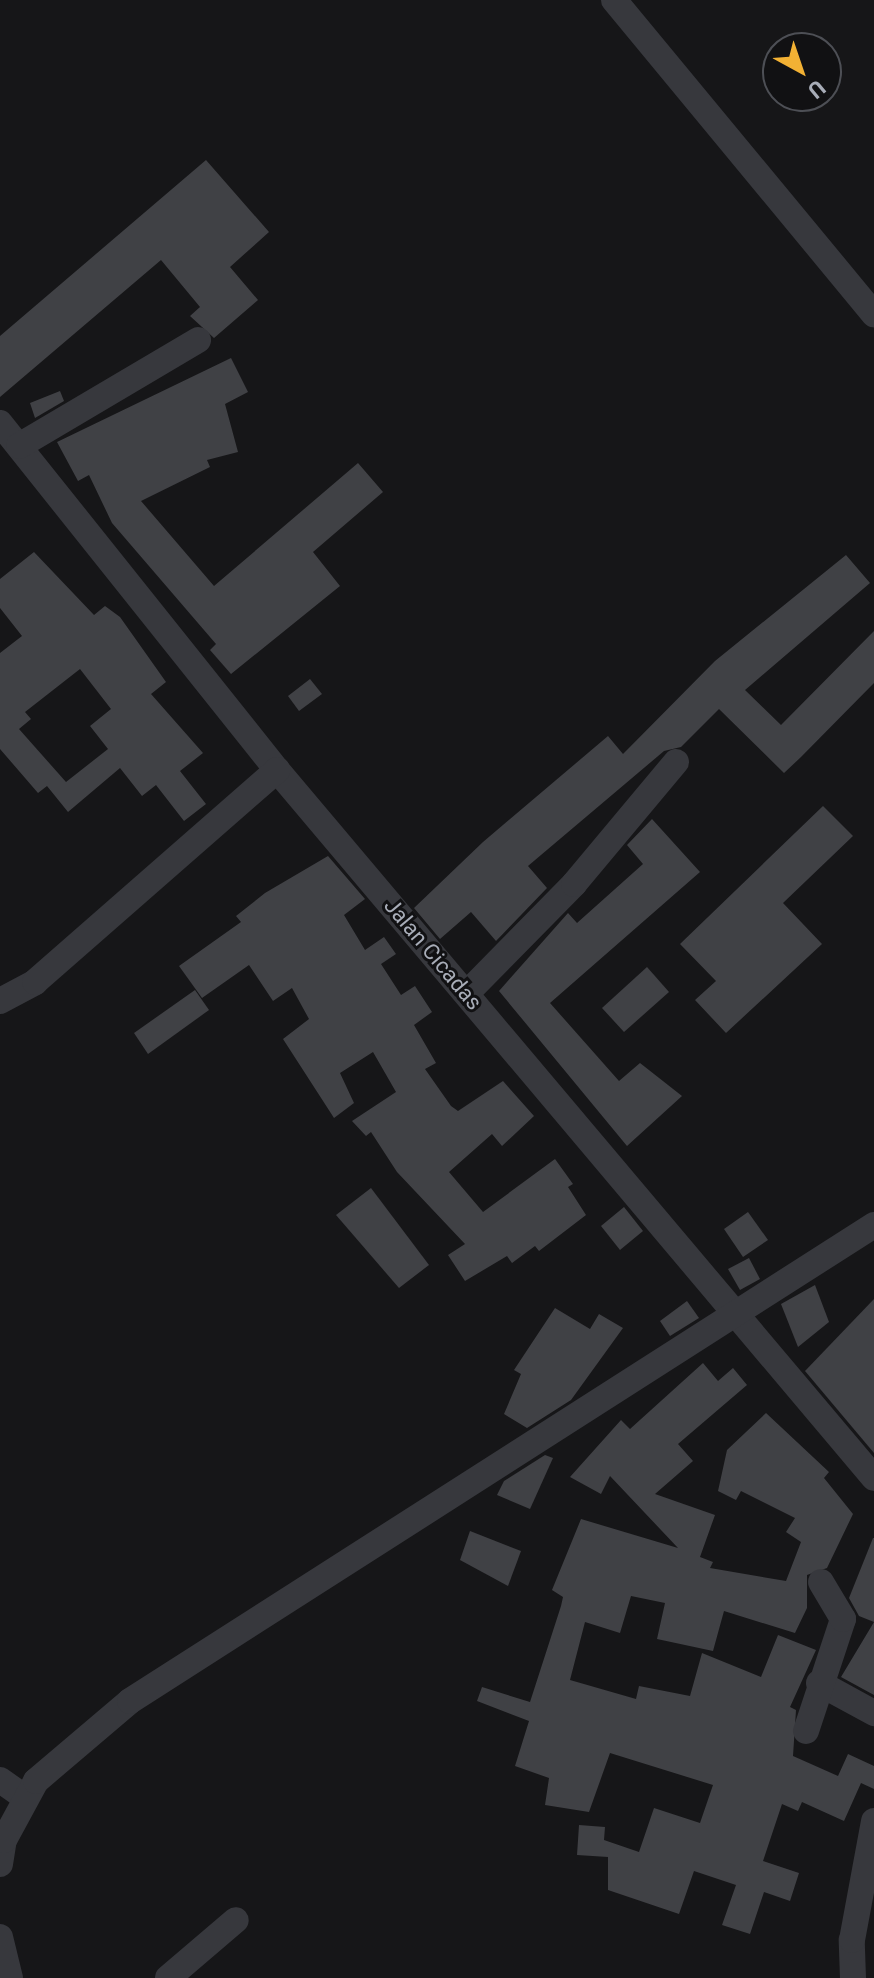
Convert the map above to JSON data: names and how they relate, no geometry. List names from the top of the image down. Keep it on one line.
{"streets":{"street":["Jalan Cicadas"]},"north":"bottom right"}
